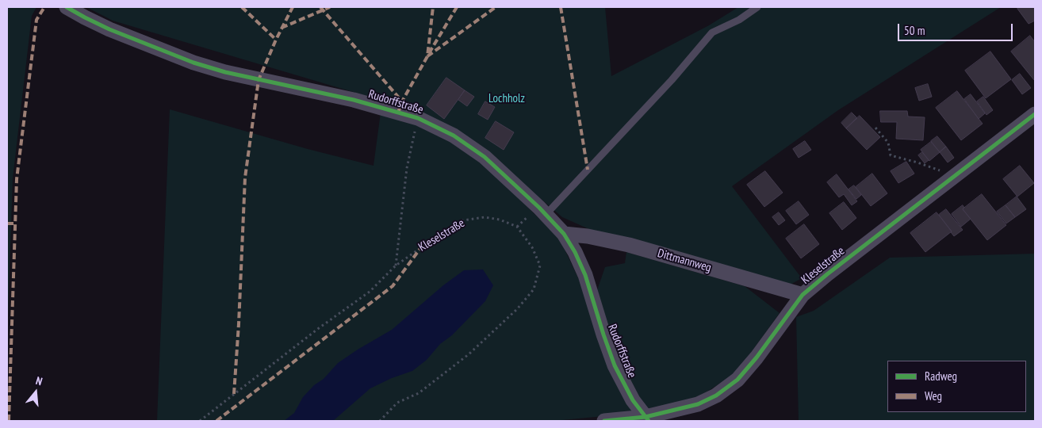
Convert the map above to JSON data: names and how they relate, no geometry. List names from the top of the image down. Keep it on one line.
{"streets":{"street":["Rudorffstraße","Kleselstraße","Dittmannweg"]},"crossings":[["Rudorffstraße","Kleselstraße"],["Rudorffstraße","Dittmannweg"],["Kleselstraße","Dittmannweg"]],"parks":["Lochholz"],"legend":["Radweg","Weg"],"scale_bar":"50 m","north":"top"}
